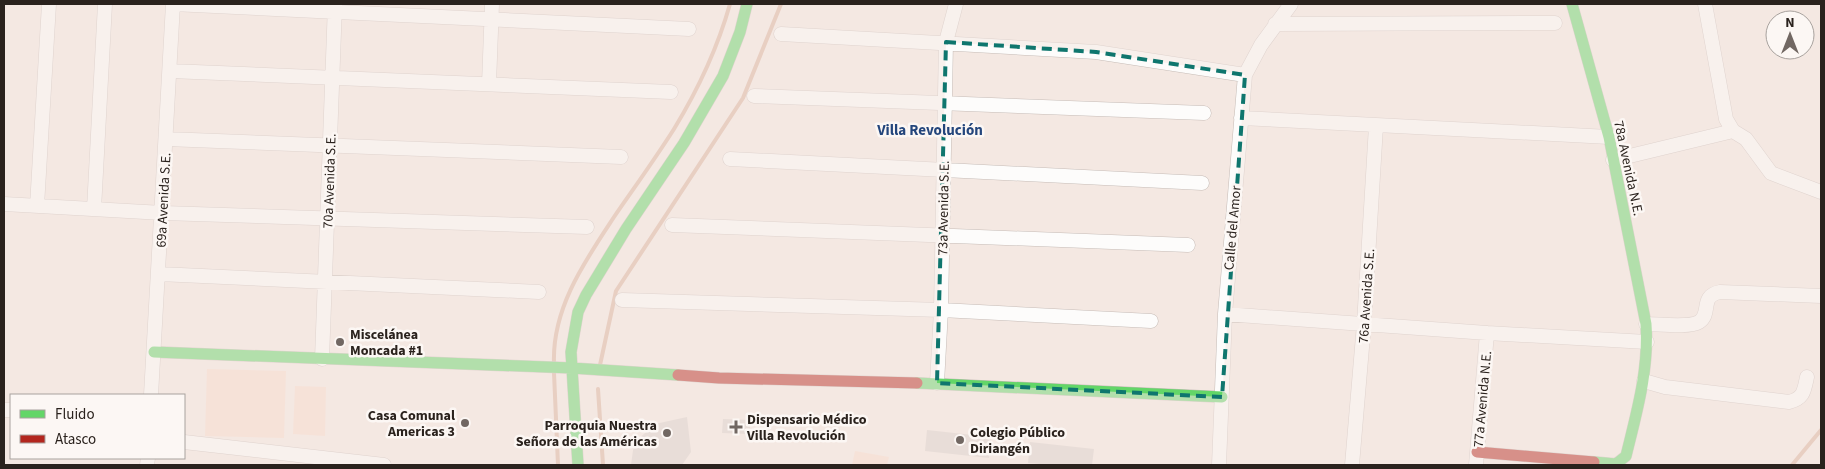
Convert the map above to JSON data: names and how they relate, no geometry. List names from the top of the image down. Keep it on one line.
{"streets":{"street":["78a Avenida N.E.","70a Avenida S.E.","69a Avenida S.E.","73a Avenida S.E.","Calle del Amor","76a Avenida S.E.","77a Avenida N.E."]},"crossings":[["78a Avenida N.E.","77a Avenida N.E."]],"districts":["Villa Revolución"],"places":{"other":["Miscelánea Moncada #1","Casa Comunal Americas 3","Parroquia Nuestra Señora de las Américas","Colegio Público Diriangén"],"health":["Dispensario Médico Villa Revolución"]},"legend":["Fluido","Atasco"],"north":"top"}
